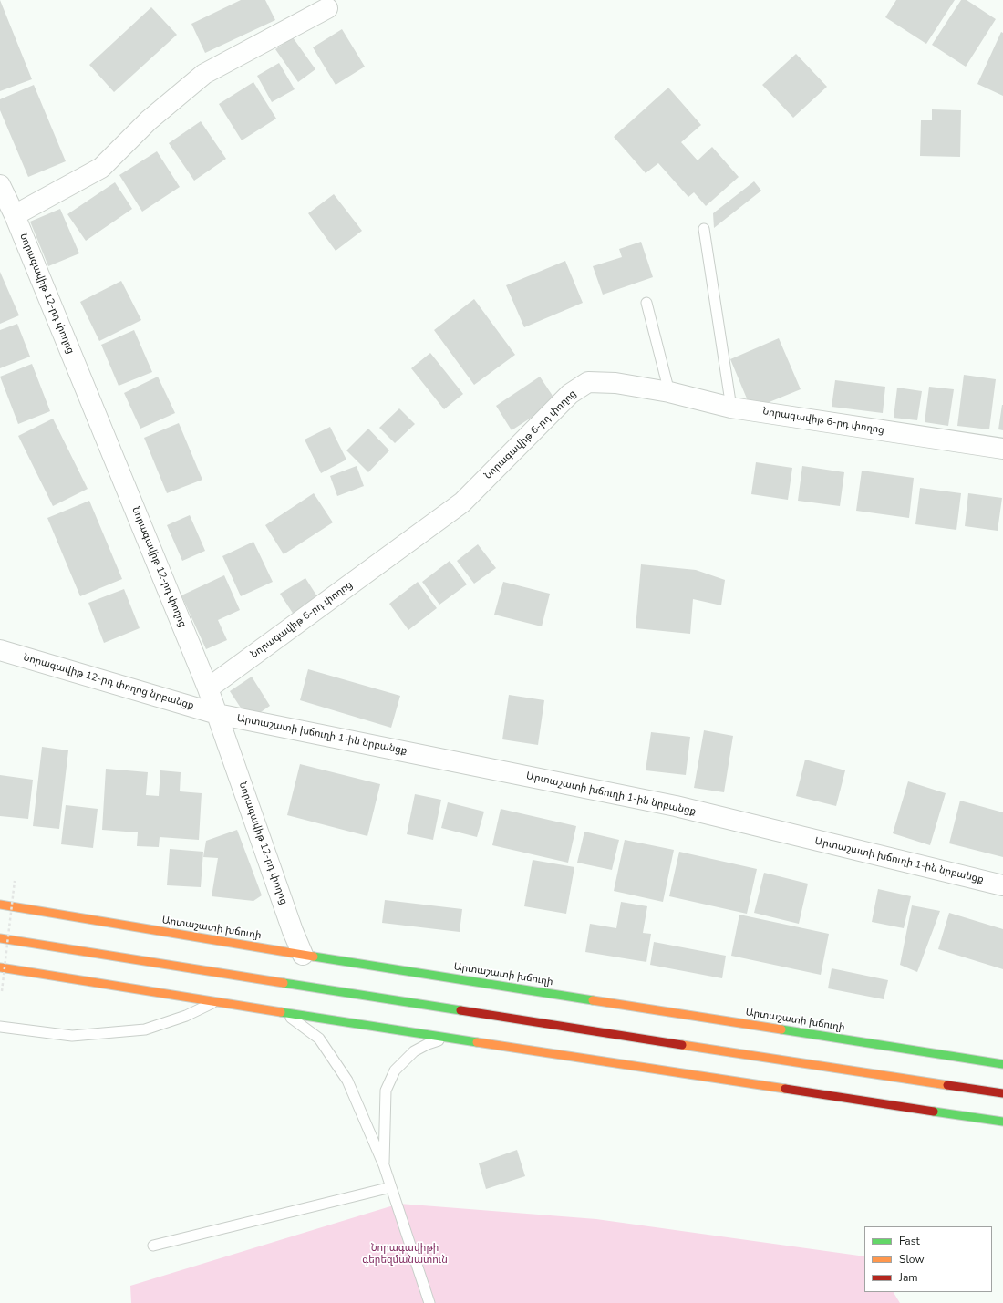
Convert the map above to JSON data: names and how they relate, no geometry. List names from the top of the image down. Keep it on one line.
{"streets":{"main road":["Արտաշատի խճուղի"],"street":["Նորագավիթ 12-րդ փողոց","Նորագավիթ 6-րդ փողոց","Նորագավիթ 12-րդ փողոց նրբանցք","Արտաշատի խճուղի 1-ին նրբանցք"]},"crossings":[["Նորագավիթ 12-րդ փողոց","Նորագավիթ 6-րդ փողոց"],["Նորագավիթ 12-րդ փողոց","Նորագավիթ 12-րդ փողոց նրբանցք"],["Նորագավիթ 12-րդ փողոց","Արտաշատի խճուղի 1-ին նրբանցք"],["Նորագավիթ 12-րդ փողոց","Արտաշատի խճուղի"],["Նորագավիթ 12-րդ փողոց նրբանցք","Արտաշատի խճուղի 1-ին նրբանցք"]],"parks":["Նորագավիթի գերեզմանատուն"],"legend":["Fast","Slow","Jam"]}
